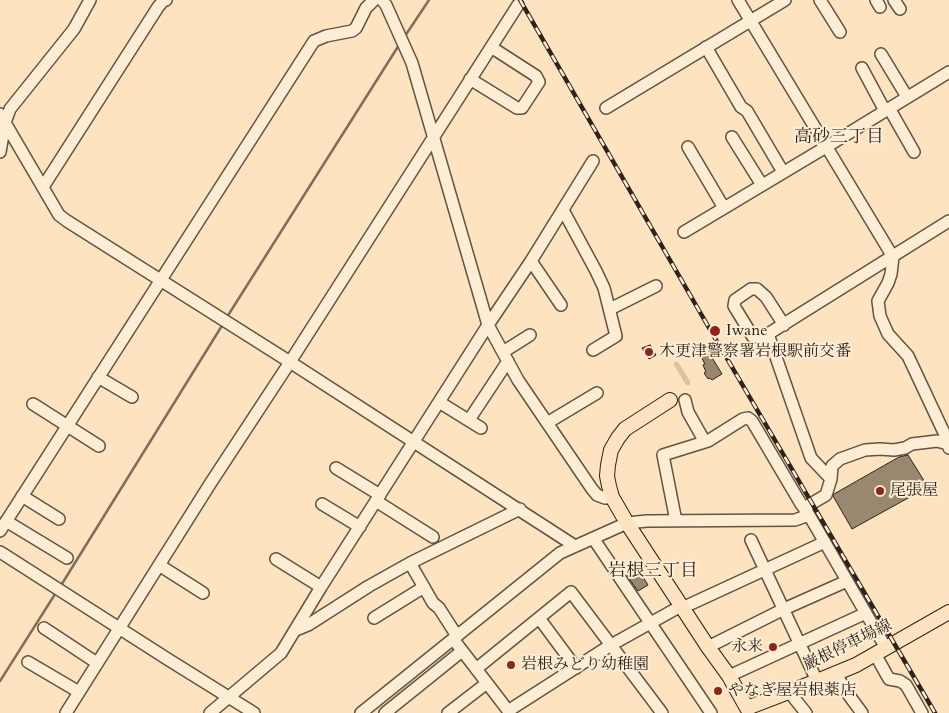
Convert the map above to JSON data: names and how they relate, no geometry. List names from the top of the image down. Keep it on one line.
{"streets":{"main road":["巌根停車場線"]},"districts":["高砂三丁目","岩根三丁目"],"places":["Iwane","木更津警察署岩根駅前交番","尾張屋","永来","岩根みどり幼稚園","やなぎ屋岩根薬店"]}
